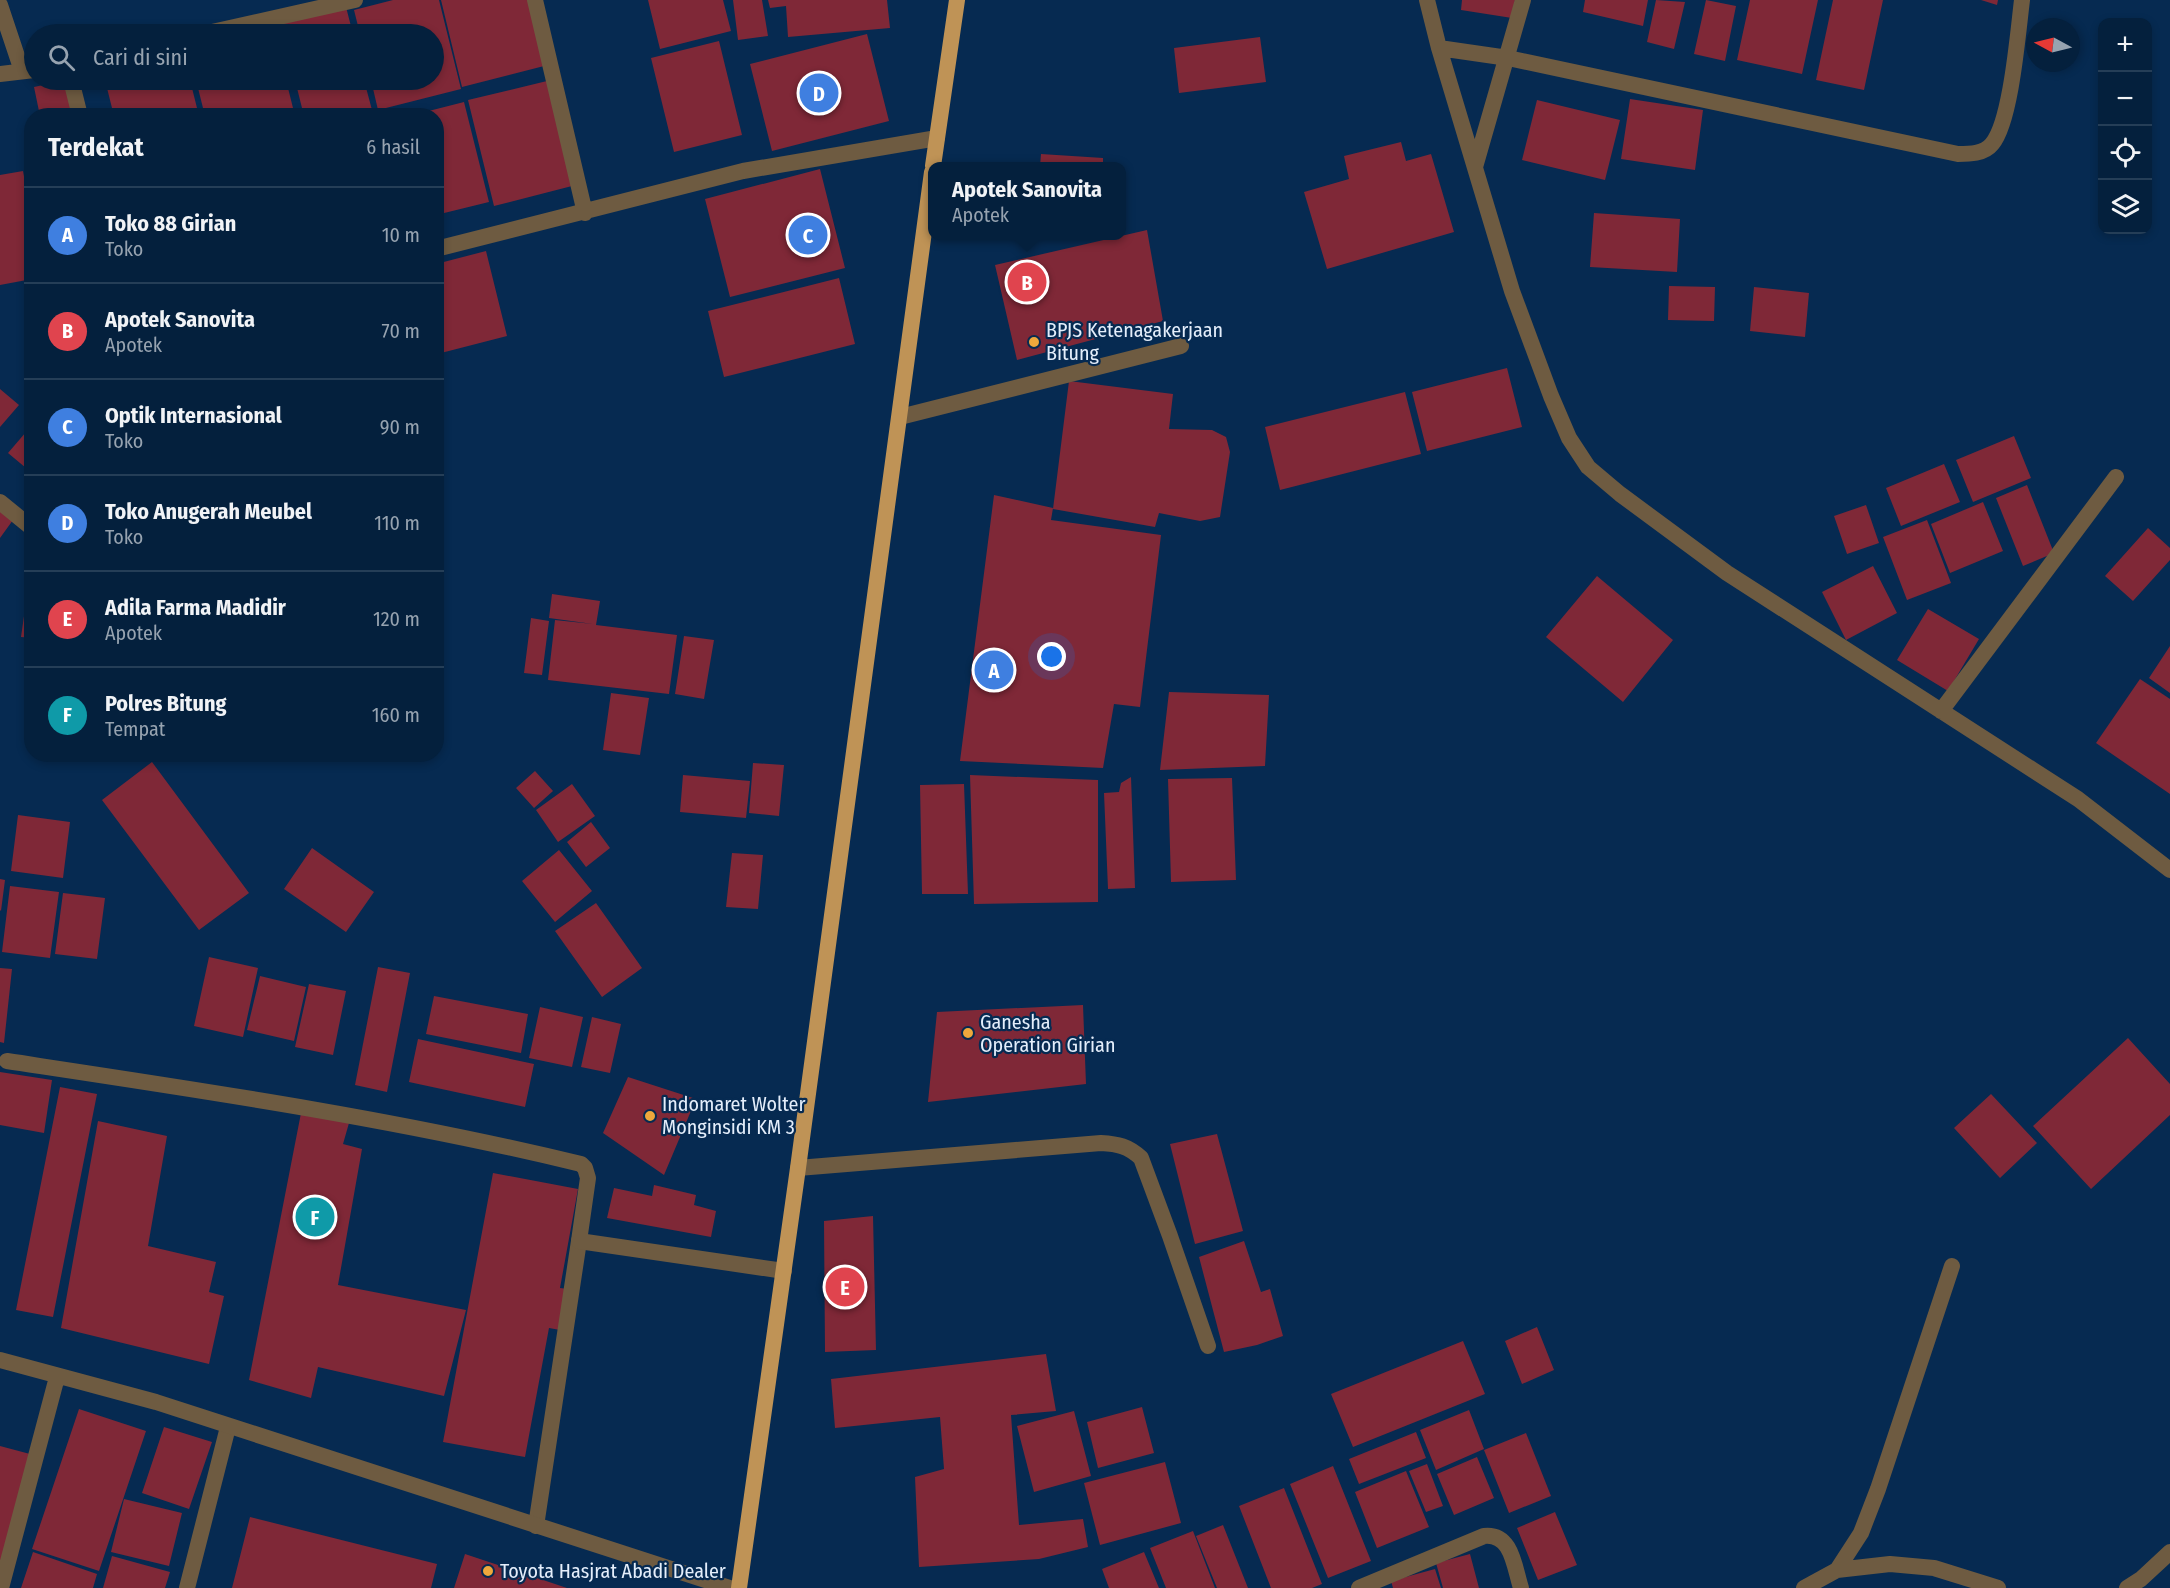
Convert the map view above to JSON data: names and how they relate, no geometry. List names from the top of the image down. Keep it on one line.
{"places":["BPJS Ketenagakerjaan Bitung","Ganesha Operation Girian","Indomaret Wolter Monginsidi KM 3","Toyota Hasjrat Abadi Dealer"],"north":"left","page":{"map_buttons":["+","−"],"search":"Cari di sini","pins":["D","C","B","A","F","E"],"heading":["Terdekat","6 hasil"],"popup":["Apotek Sanovita","Apotek"],"list":[{"mark":"A","name":"Toko 88 Girian","note":"Toko","value":"10 m"},{"mark":"B","name":"Apotek Sanovita","note":"Apotek","value":"70 m"},{"mark":"C","name":"Optik Internasional","note":"Toko","value":"90 m"},{"mark":"D","name":"Toko Anugerah Meubel","note":"Toko","value":"110 m"},{"mark":"E","name":"Adila Farma Madidir","note":"Apotek","value":"120 m"},{"mark":"F","name":"Polres Bitung","note":"Tempat","value":"160 m"}]}}
